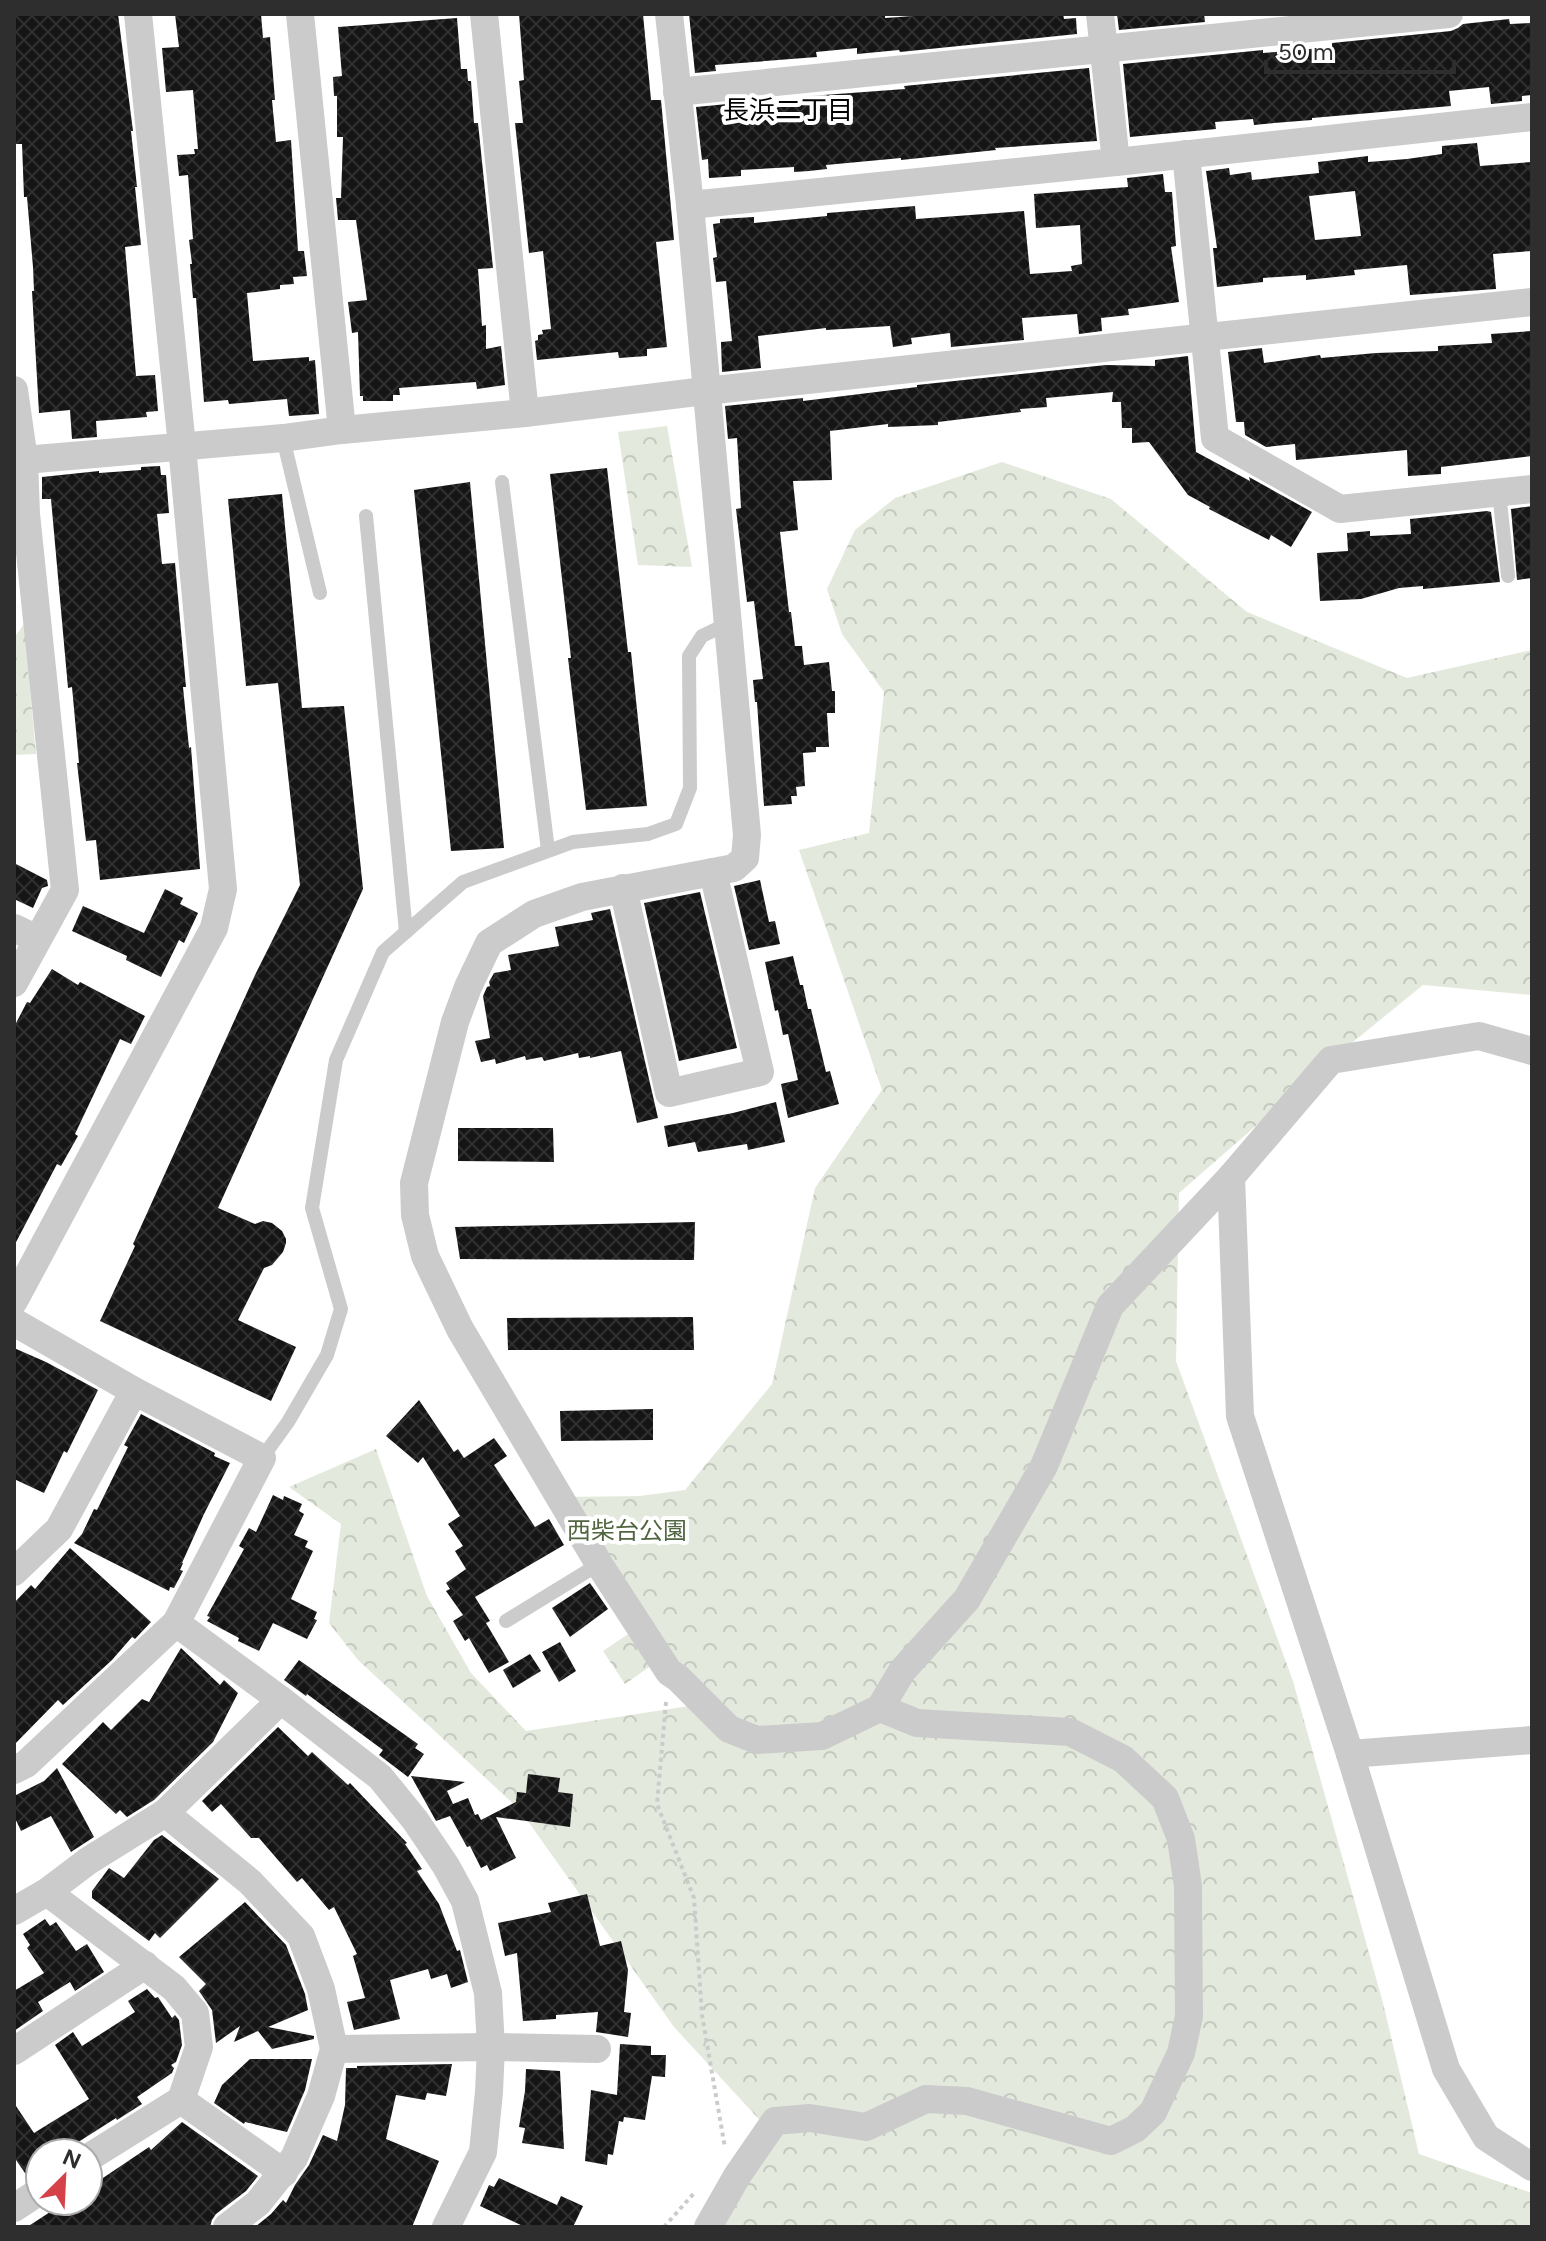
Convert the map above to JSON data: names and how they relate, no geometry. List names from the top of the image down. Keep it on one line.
{"districts":["長浜二丁目"],"parks":["西柴台公園"],"scale_bar":"50 m","north":"top right"}
